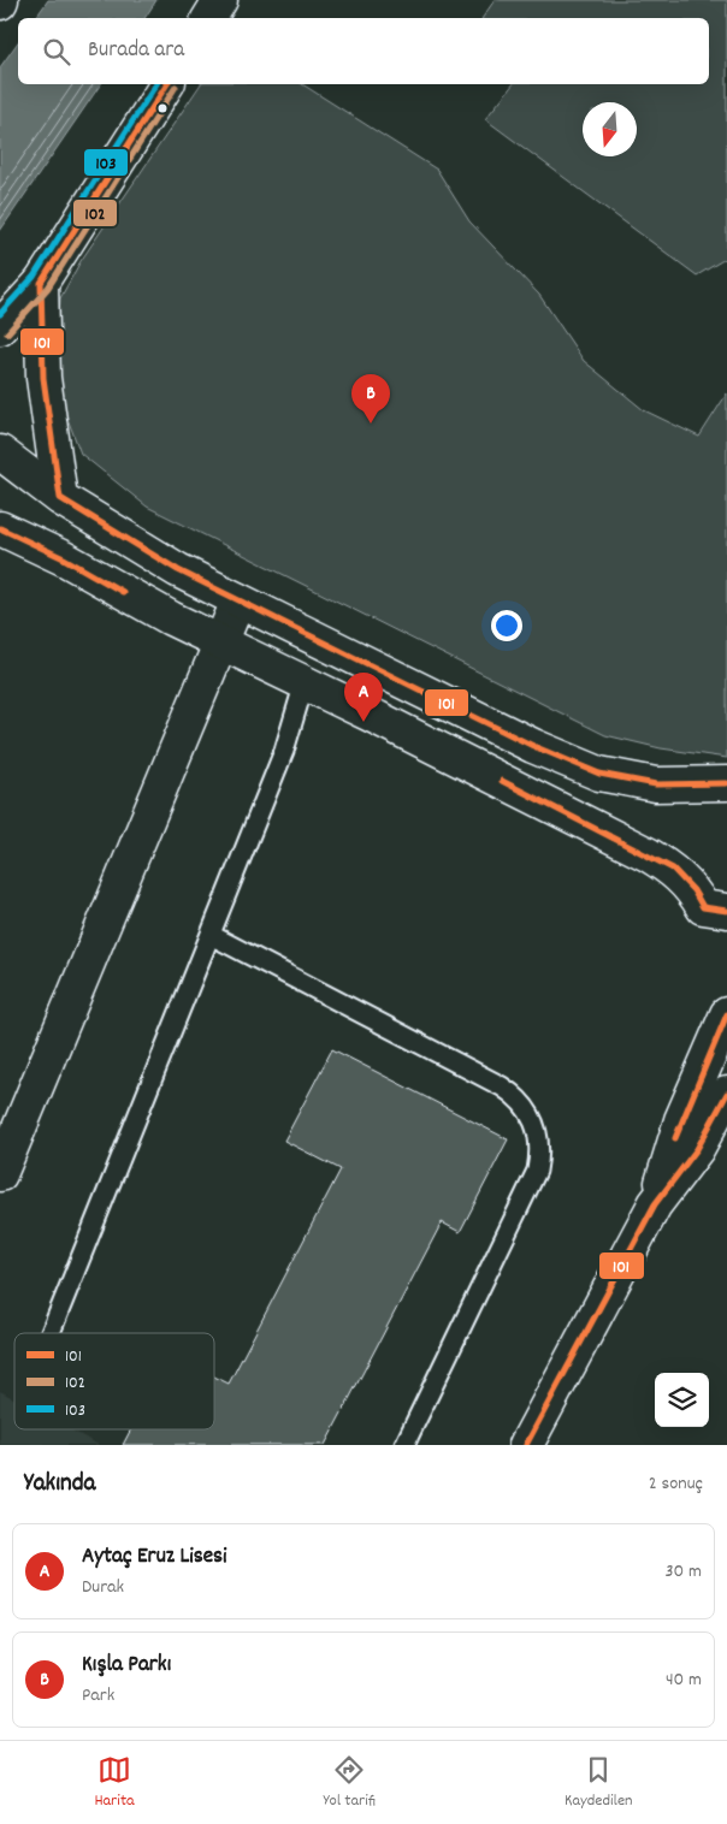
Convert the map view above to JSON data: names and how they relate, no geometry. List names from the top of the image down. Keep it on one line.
{"lines":["transit line 101","transit line 103","transit line 102"],"legend":["101","102","103"],"north":"bottom","page":{"search":"Burada ara","pins":["B","A"],"heading":["Yakında","2 sonuç"],"list":[{"mark":"A","name":"Aytaç Eruz Lisesi","note":"Durak","value":"30 m"},{"mark":"B","name":"Kışla Parkı","note":"Park","value":"40 m"}],"nav":["Harita","Yol tarifi","Kaydedilen"]}}
